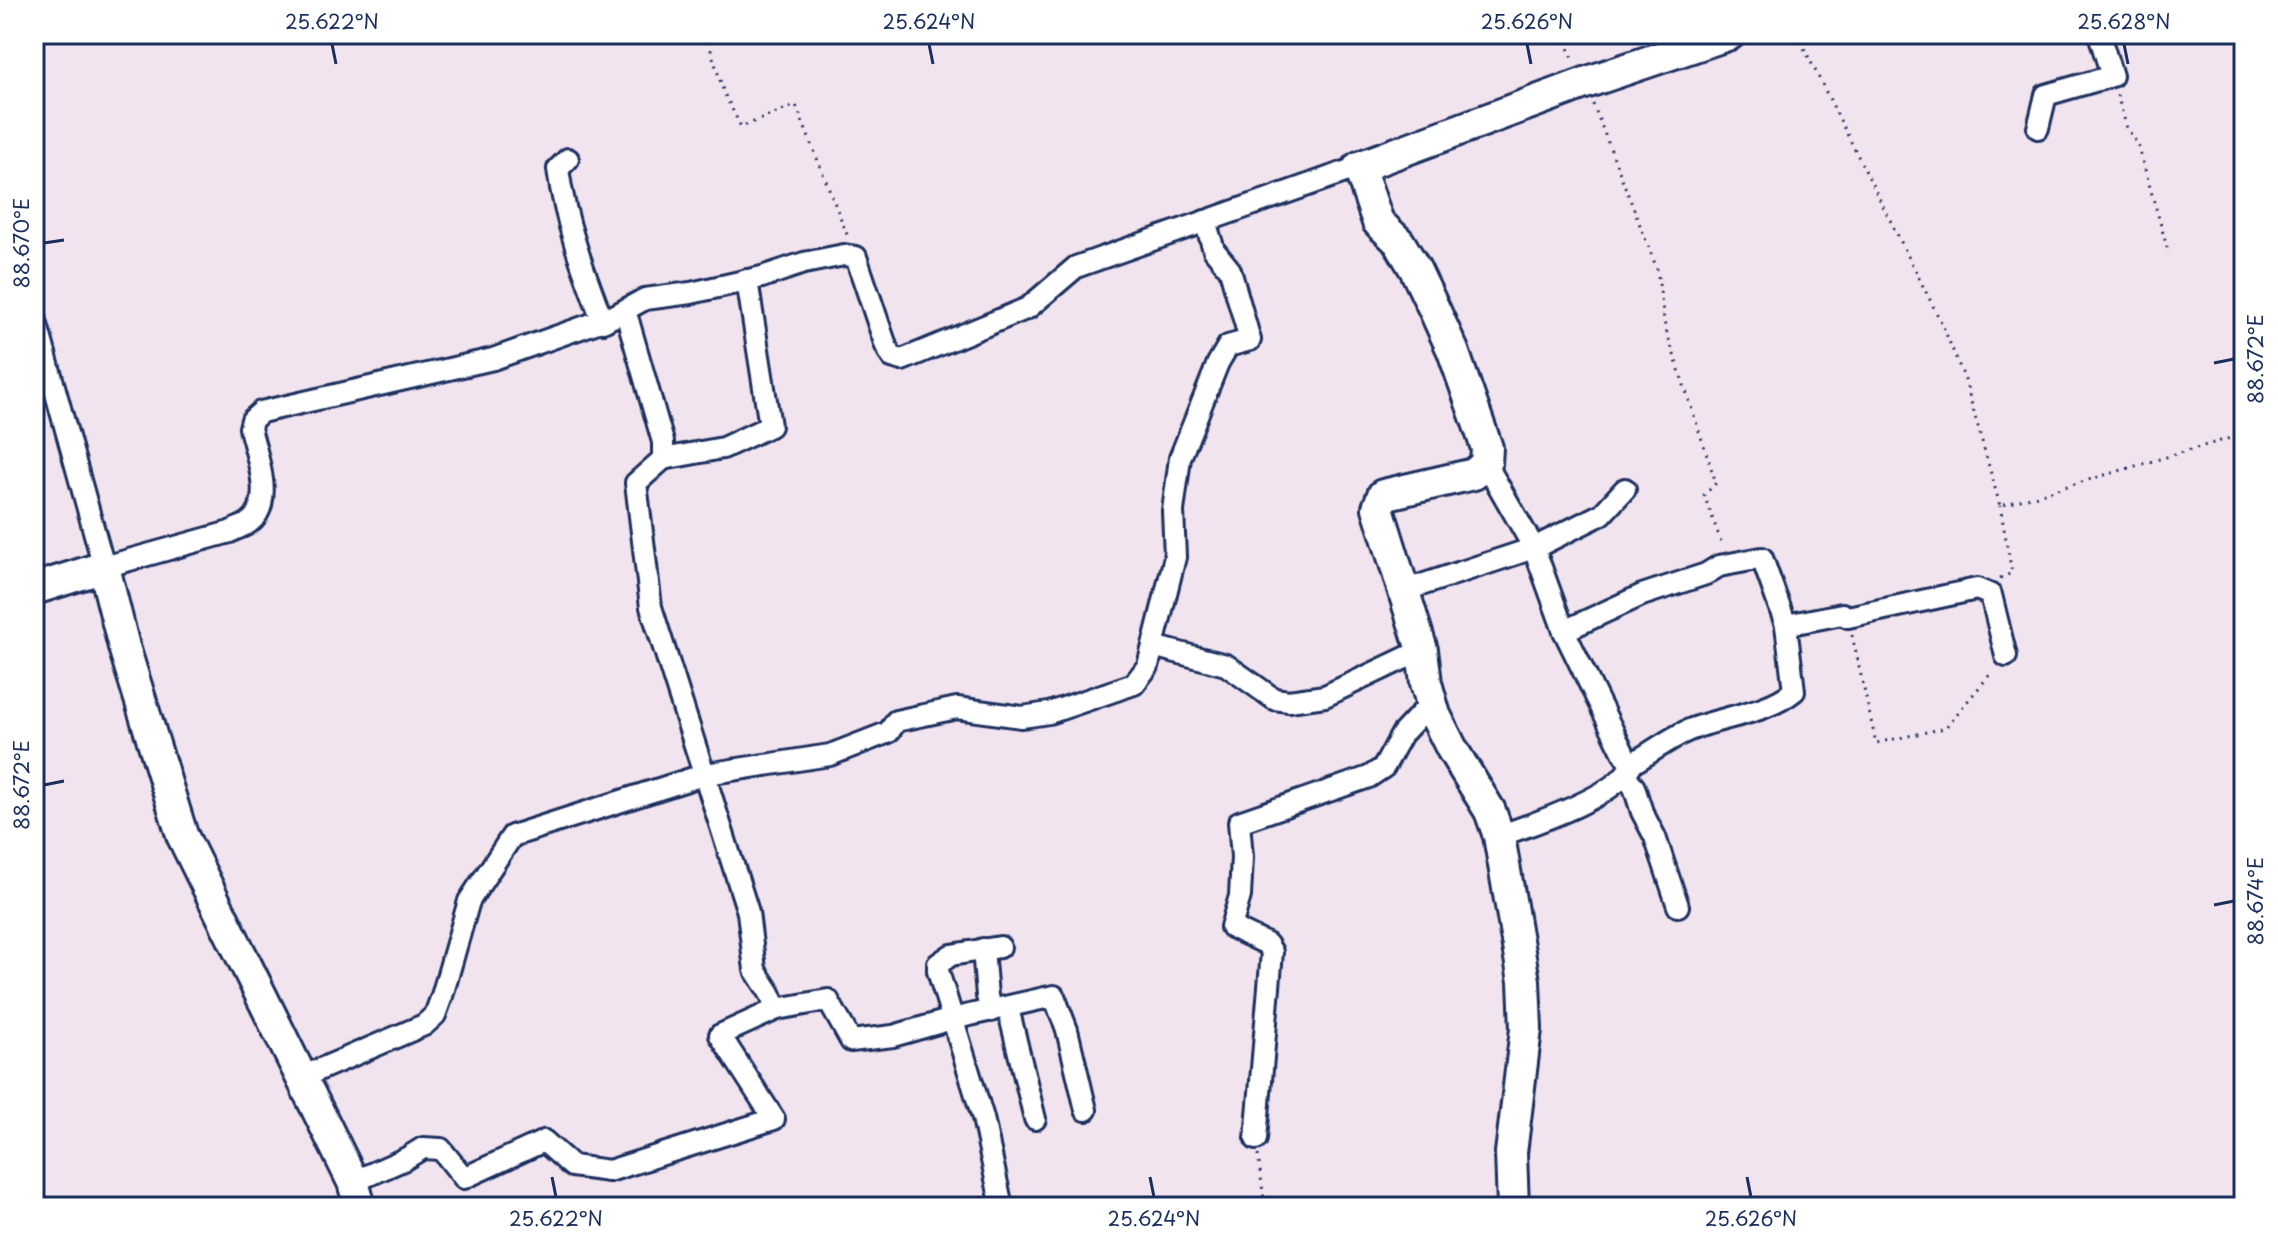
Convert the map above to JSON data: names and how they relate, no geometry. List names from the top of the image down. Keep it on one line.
{"coordinates":["25.622°N","25.624°N","25.626°N","25.628°N","88.670°E","88.672°E","88.674°E"]}
